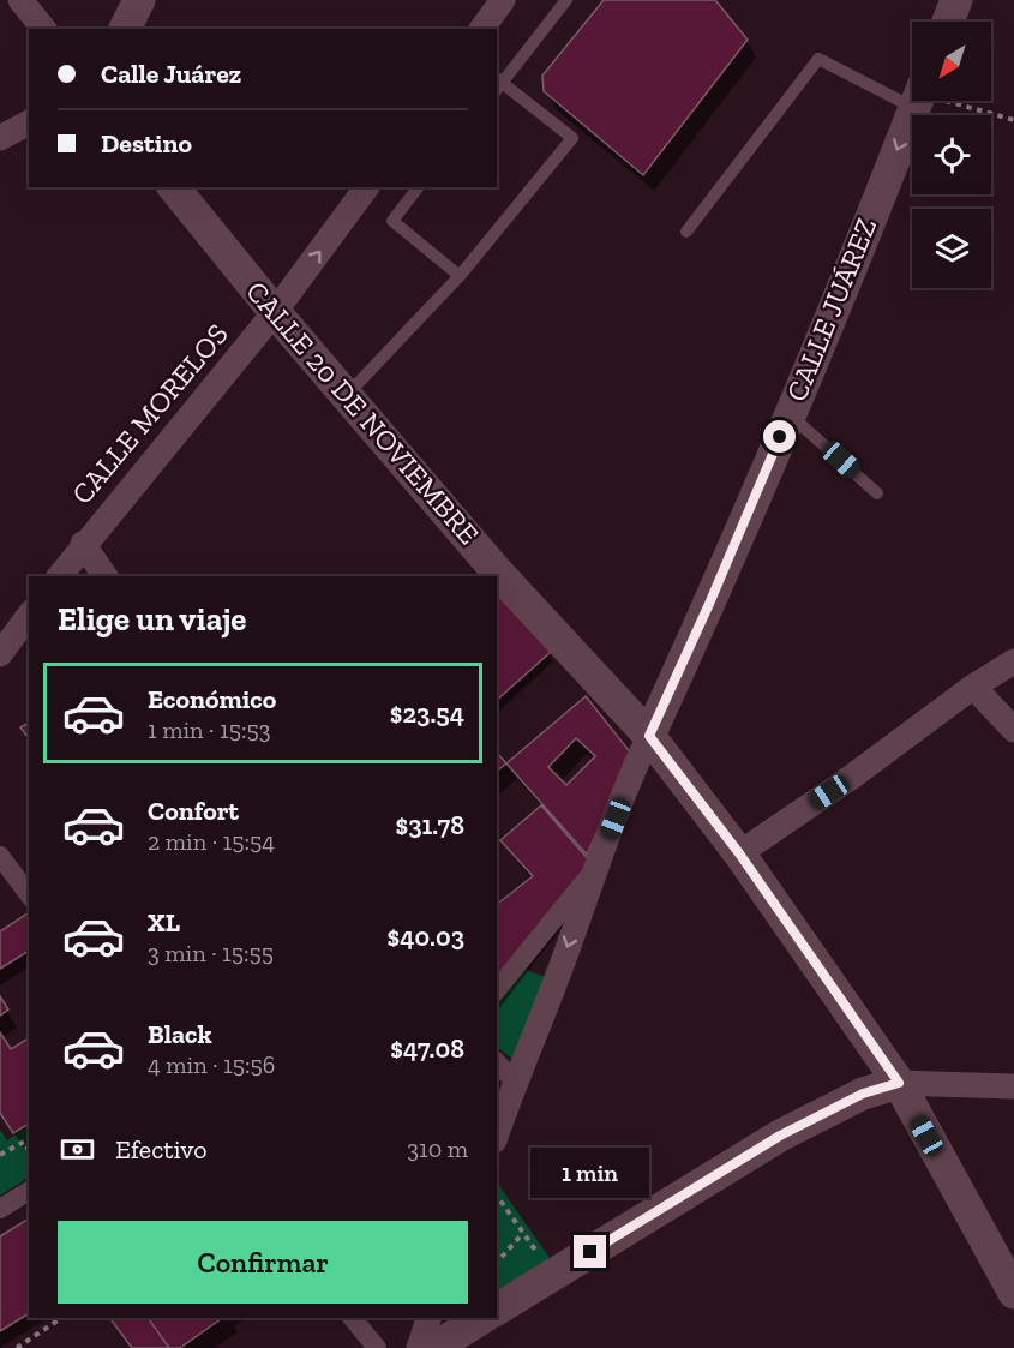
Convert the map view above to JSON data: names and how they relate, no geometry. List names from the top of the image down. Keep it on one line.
{"streets":{"street":["CALLE JUÁREZ","CALLE 20 DE NOVIEMBRE","CALLE MORELOS"]},"crossings":[["CALLE JUÁREZ","CALLE 20 DE NOVIEMBRE"],["CALLE 20 DE NOVIEMBRE","CALLE MORELOS"]],"one_way":["CALLE JUÁREZ"],"north":"bottom left","page":{"banner":["Calle Juárez","Destino"],"heading":"Elige un viaje","list":[{"name":"Económico","note":"1 min · 15:53","value":"$23.54"},{"name":"Confort","note":"2 min · 15:54","value":"$31.78"},{"name":"XL","note":"3 min · 15:55","value":"$40.03"},{"name":"Black","note":"4 min · 15:56","value":"$47.08"}],"pay":["Efectivo","310 m"],"bubble":"1 min","buttons":"Confirmar"}}
